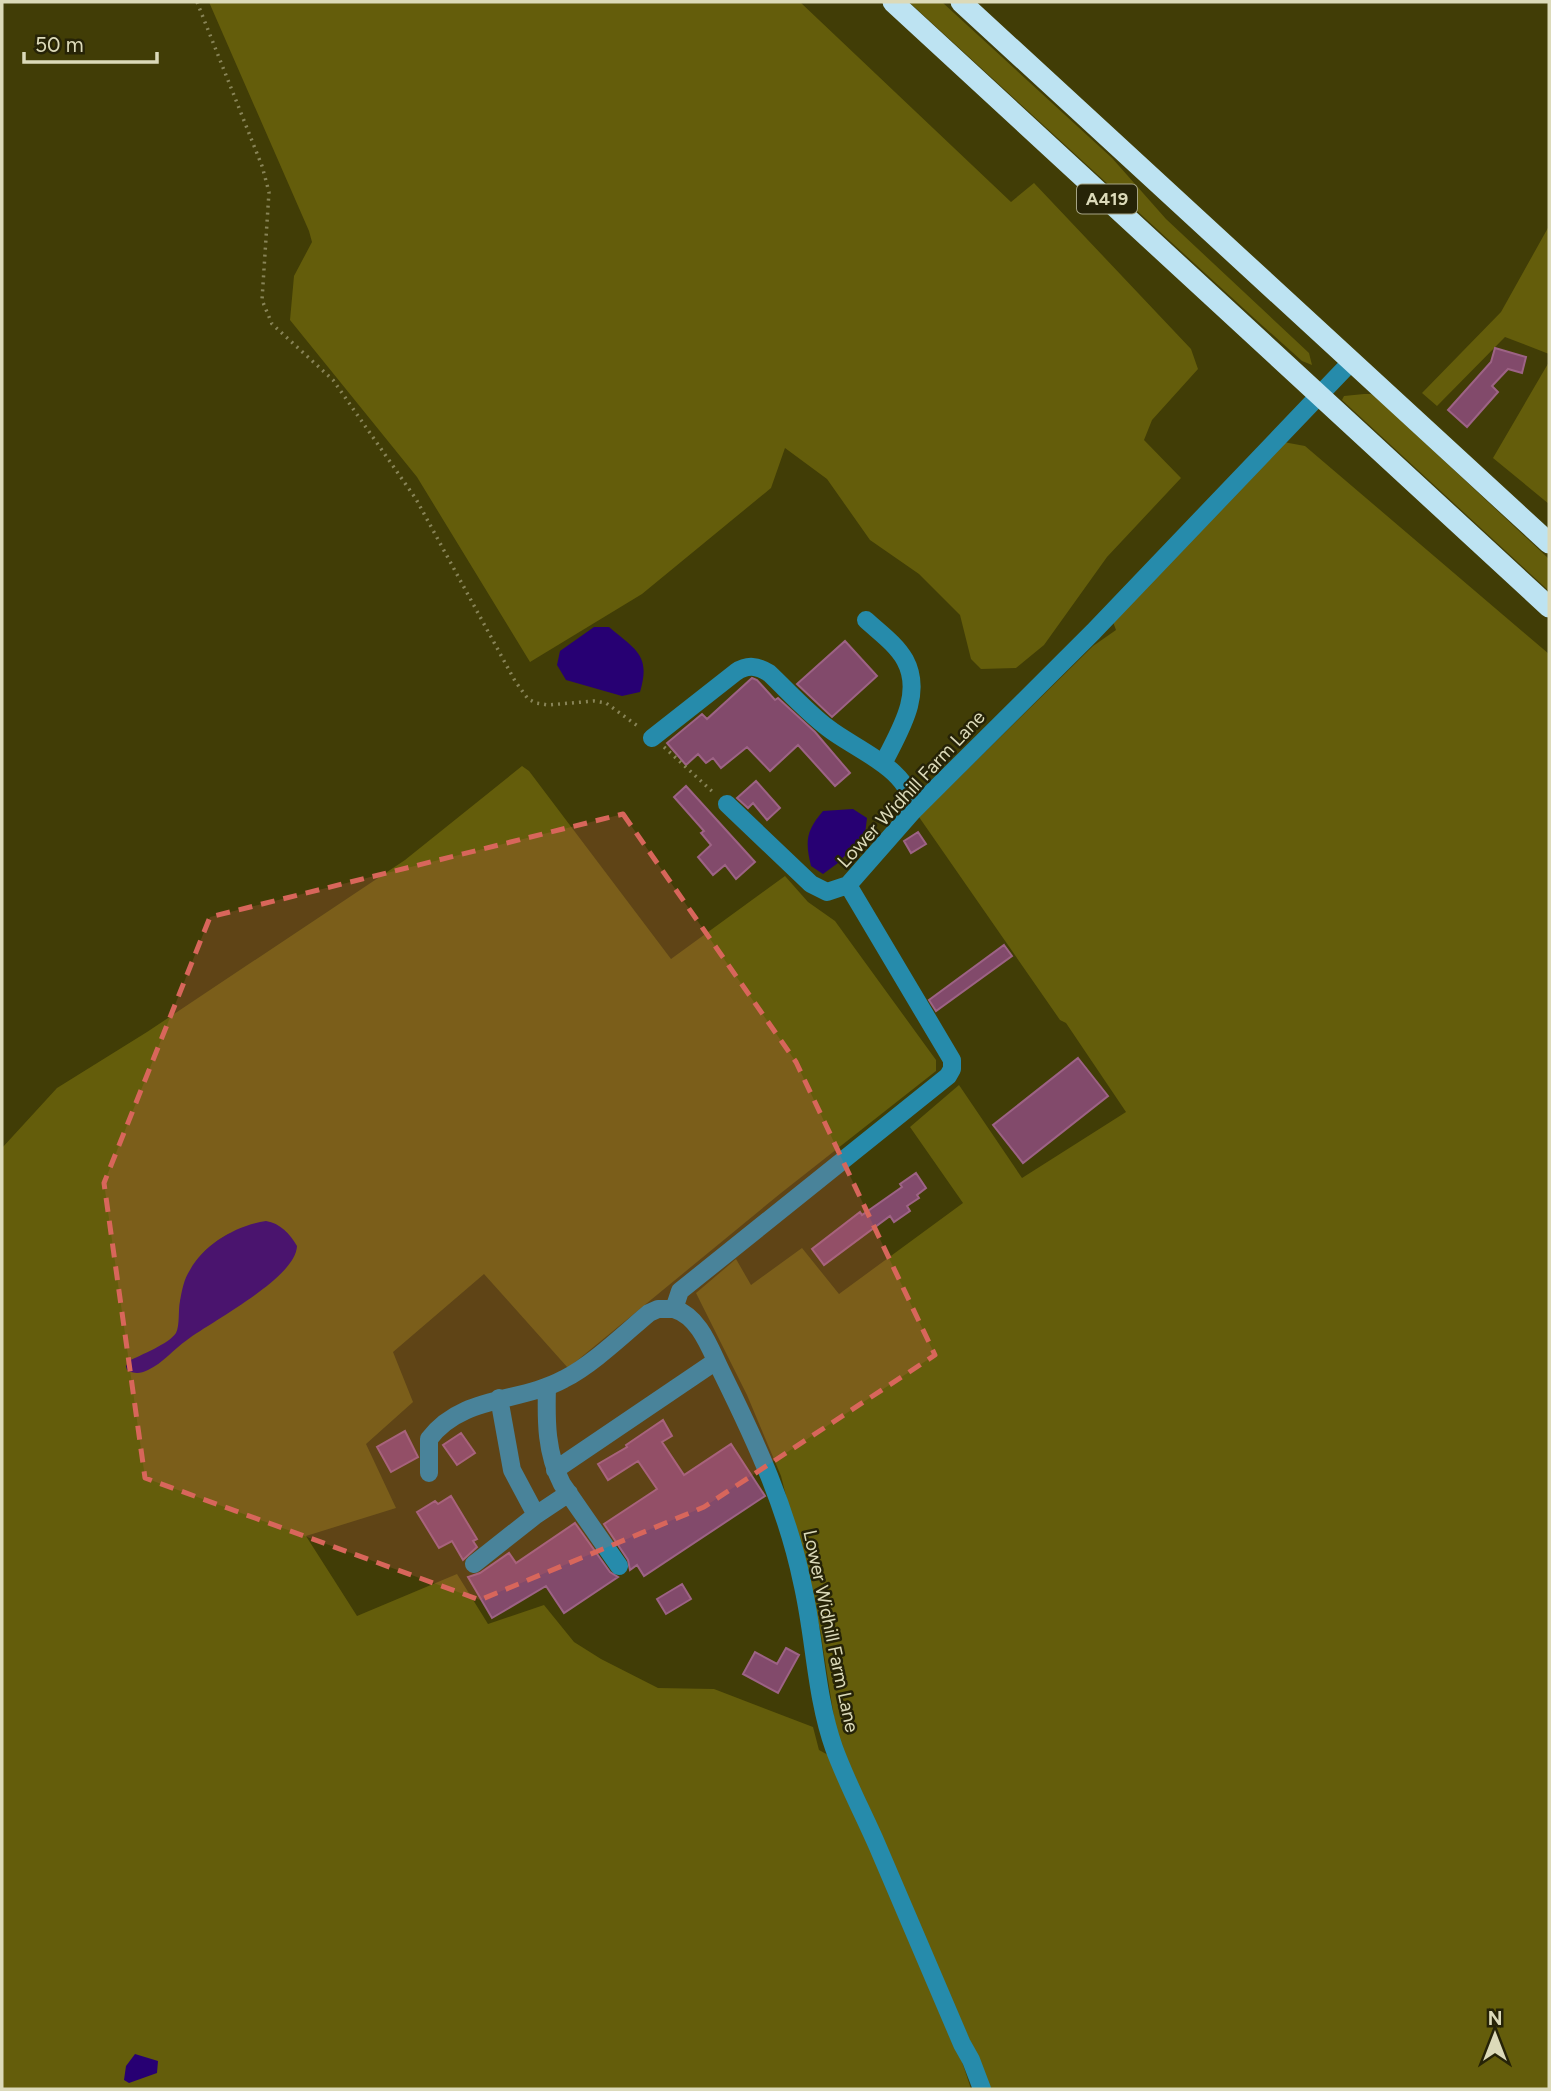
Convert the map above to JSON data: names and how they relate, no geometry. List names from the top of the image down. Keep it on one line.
{"streets":{"highway":["A419"],"lane":["Lower Widhill Farm Lane"]},"crossings":[["A419","Lower Widhill Farm Lane"]],"scale_bar":"50 m","north":"top"}
